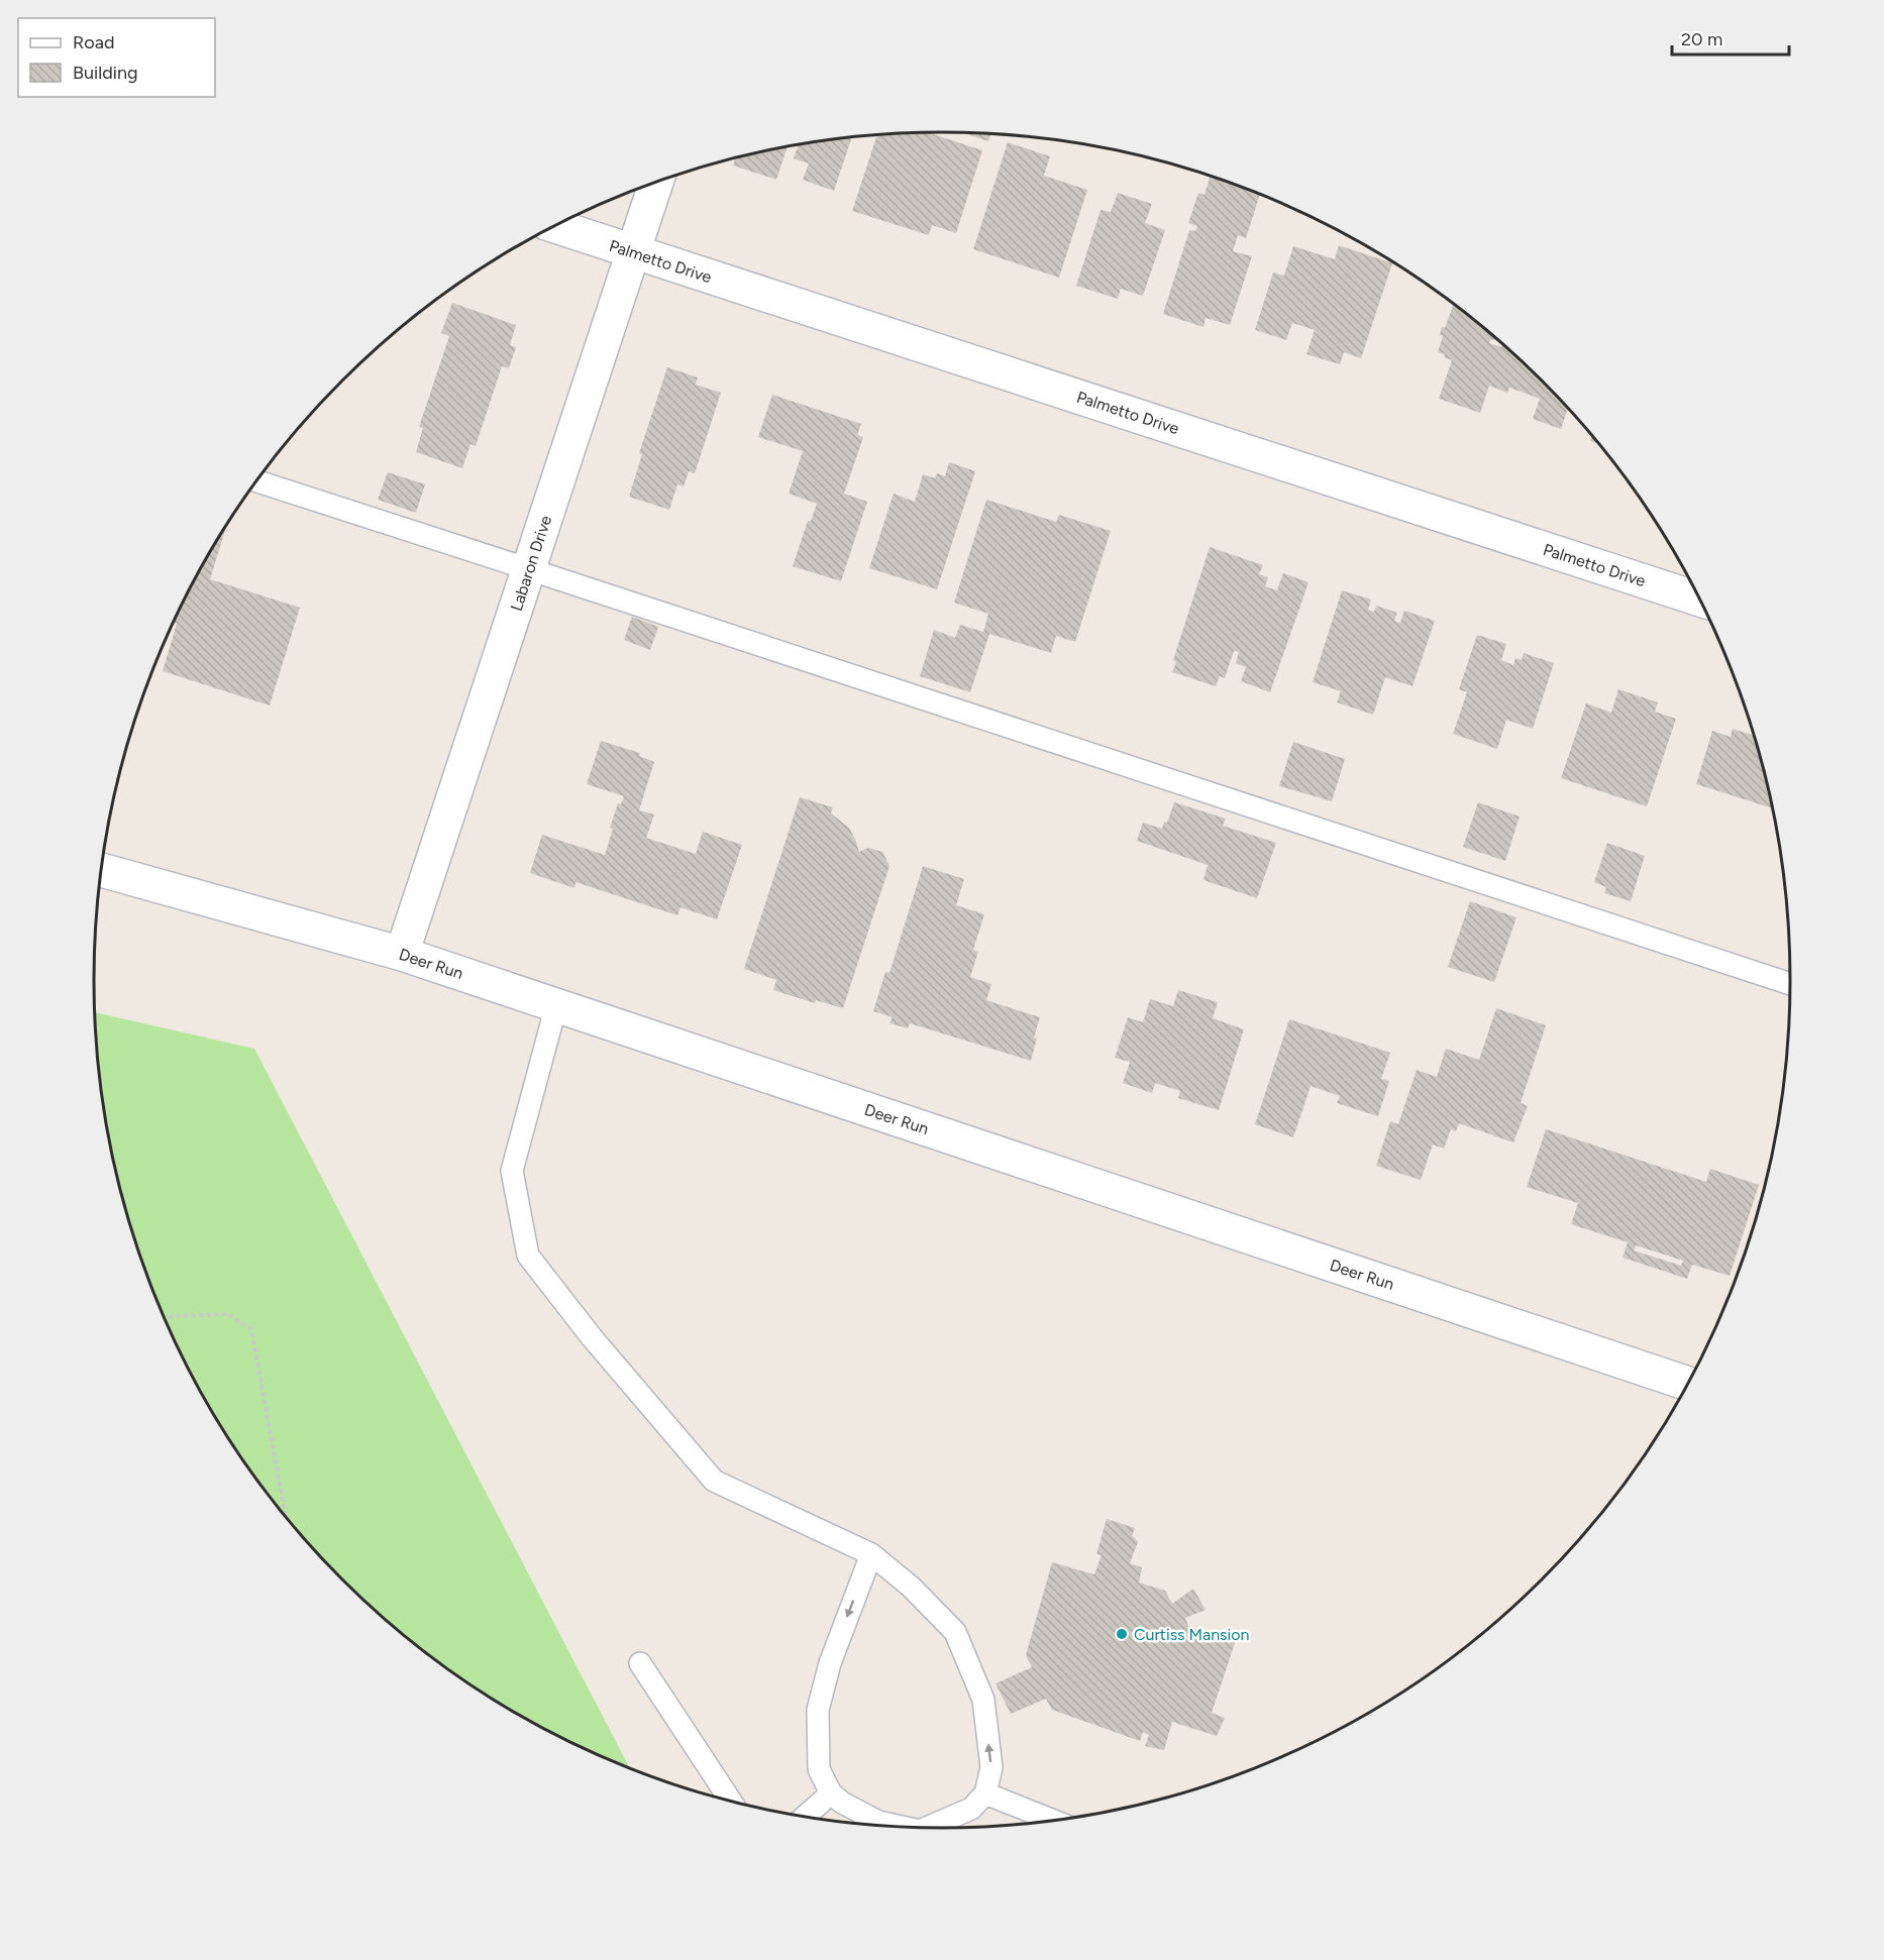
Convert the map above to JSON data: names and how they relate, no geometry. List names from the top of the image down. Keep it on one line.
{"streets":{"street":["Palmetto Drive","Labaron Drive","Deer Run"]},"crossings":[["Palmetto Drive","Labaron Drive"],["Labaron Drive","Deer Run"]],"places":["Curtiss Mansion"],"legend":["Road","Building"],"scale_bar":"20 m"}
